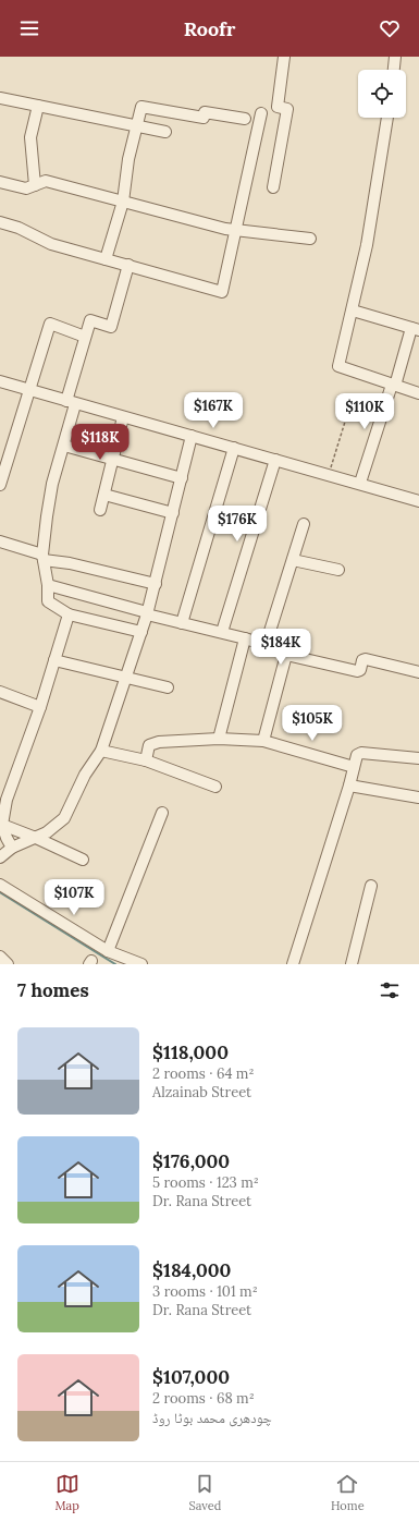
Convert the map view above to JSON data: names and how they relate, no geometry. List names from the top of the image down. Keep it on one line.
{"page":{"header":"Roofr","price":["$167K","$110K","$118K","$176K","$184K","$105K","$107K"],"heading":"7 homes","list":[{"name":"$118,000","note":"2 rooms · 64 m² · Alzainab Street"},{"name":"$176,000","note":"5 rooms · 123 m² · Dr. Rana Street"},{"name":"$184,000","note":"3 rooms · 101 m² · Dr. Rana Street"},{"name":"$107,000","note":"2 rooms · 68 m² · چودھری محمد بوٹا روڈ"}],"tabs":["Map","Saved","Home"]}}
